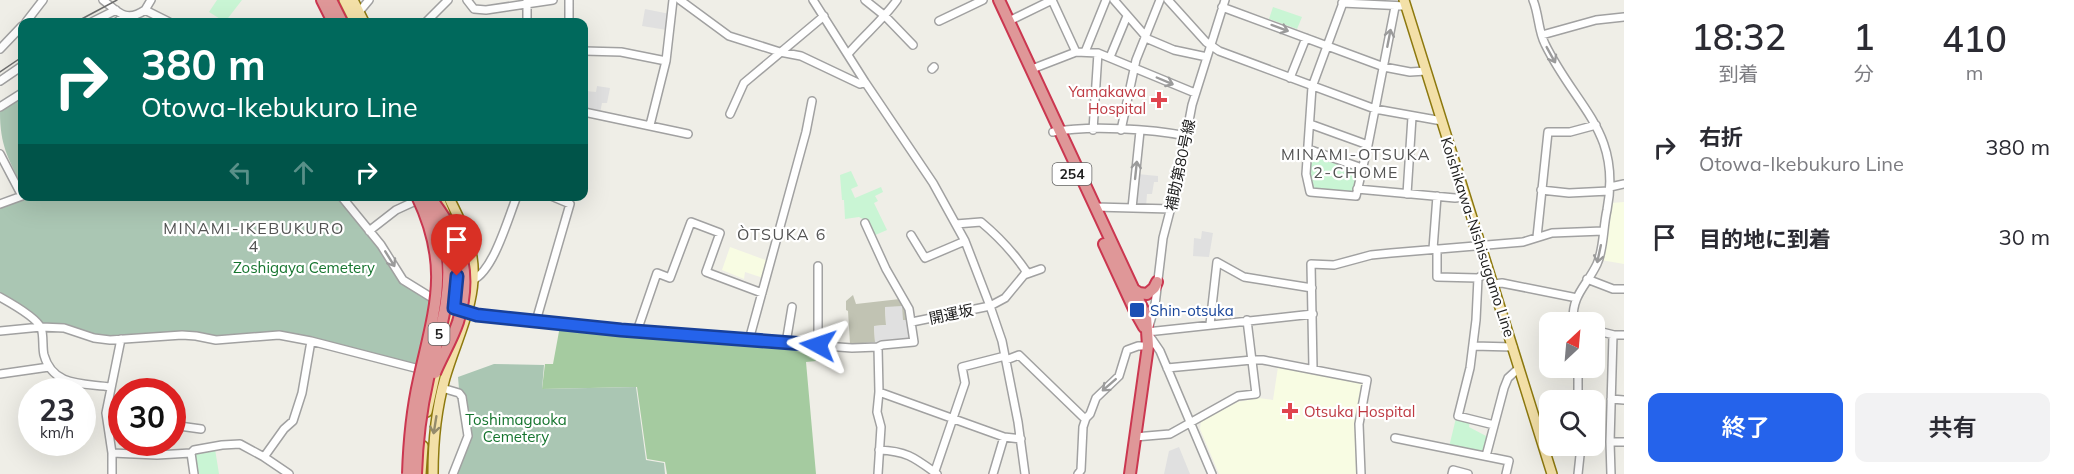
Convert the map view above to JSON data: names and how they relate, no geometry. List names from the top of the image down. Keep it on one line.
{"streets":{"highway":["254","5"],"main road":["Koishikawa-Nishisugamo Line"],"street":["補助第80号線","開運坂"]},"crossings":[["補助第80号線","254"]],"districts":["MINAMI-OTSUKA 2-CHOME","MINAMI-IKEBUKURO 4","ÒTSUKA 6"],"parks":["Zoshigaya Cemetery","Toshimagaoka Cemetery"],"places":{"health":["Yamakawa Hospital","Otsuka Hospital"],"transit":["Shin-otsuka"]},"north":"top right","page":{"eta":["18:32","到着","1","分","410","m"],"turn":["380 m","Otowa-Ikebukuro Line"],"list":[{"name":"右折","note":"Otowa-Ikebukuro Line","value":"380 m"},{"name":"目的地に到着","value":"30 m"}],"speed":"23 km/h","limit":"30","buttons":["終了","共有"]}}
